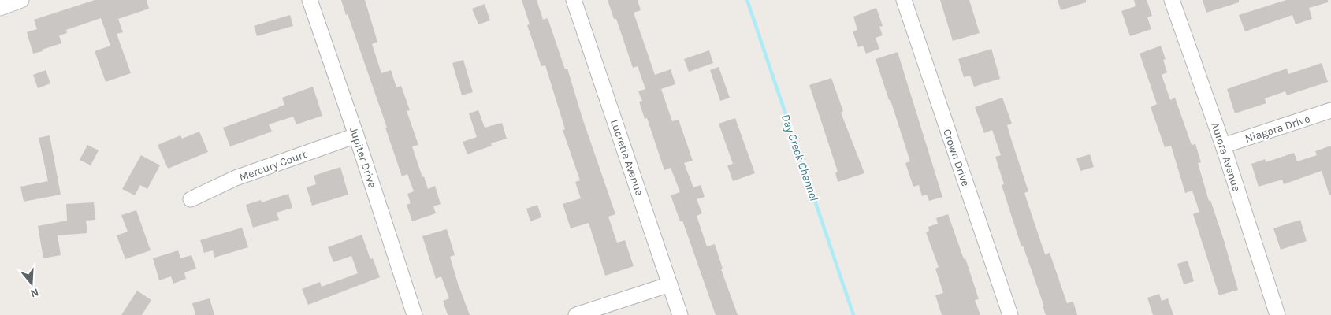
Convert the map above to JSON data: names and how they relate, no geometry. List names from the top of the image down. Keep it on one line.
{"streets":{"street":["Niagara Drive","Aurora Avenue","Jupiter Drive","Lucretia Avenue","Crown Drive","Mercury Court"]},"crossings":[["Niagara Drive","Aurora Avenue"],["Jupiter Drive","Mercury Court"]],"water":["Day Creek Channel"],"north":"bottom"}
